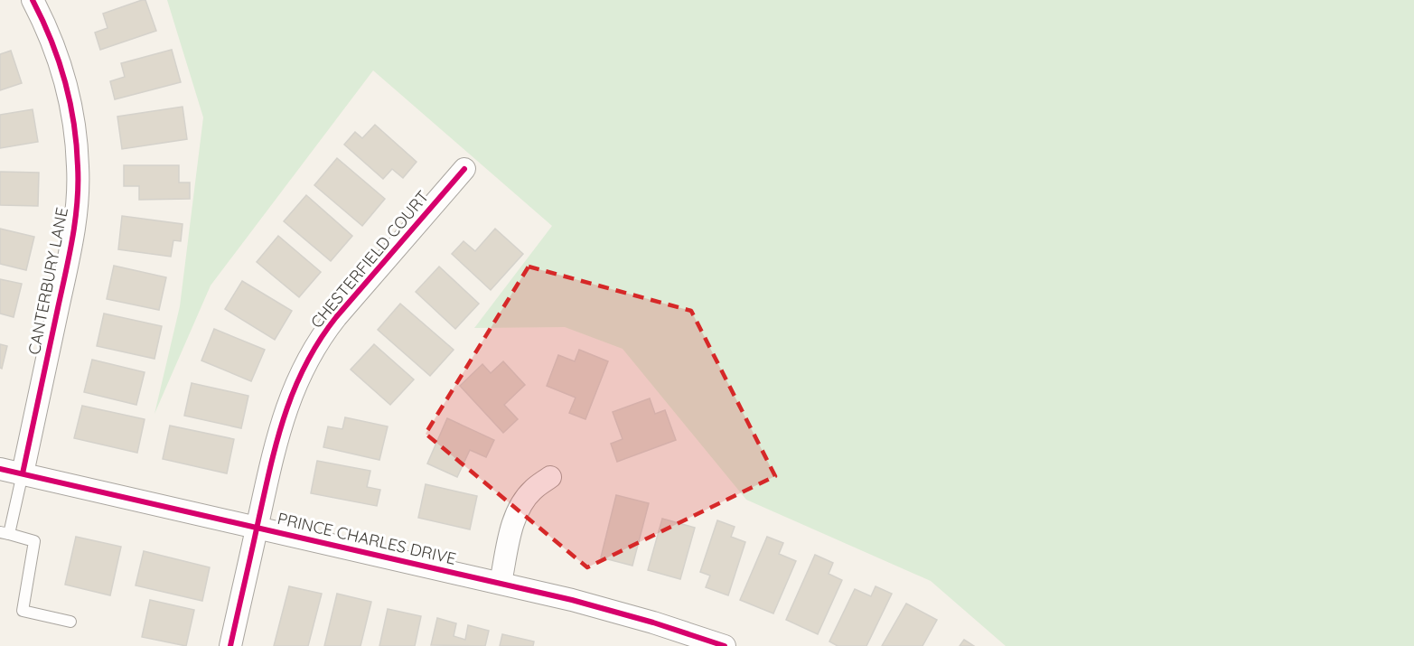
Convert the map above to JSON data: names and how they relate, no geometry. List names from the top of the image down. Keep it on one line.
{"streets":{"street":["CHESTERFIELD COURT","CANTERBURY LANE","PRINCE CHARLES DRIVE"]},"crossings":[["CHESTERFIELD COURT","PRINCE CHARLES DRIVE"],["CANTERBURY LANE","PRINCE CHARLES DRIVE"]]}
